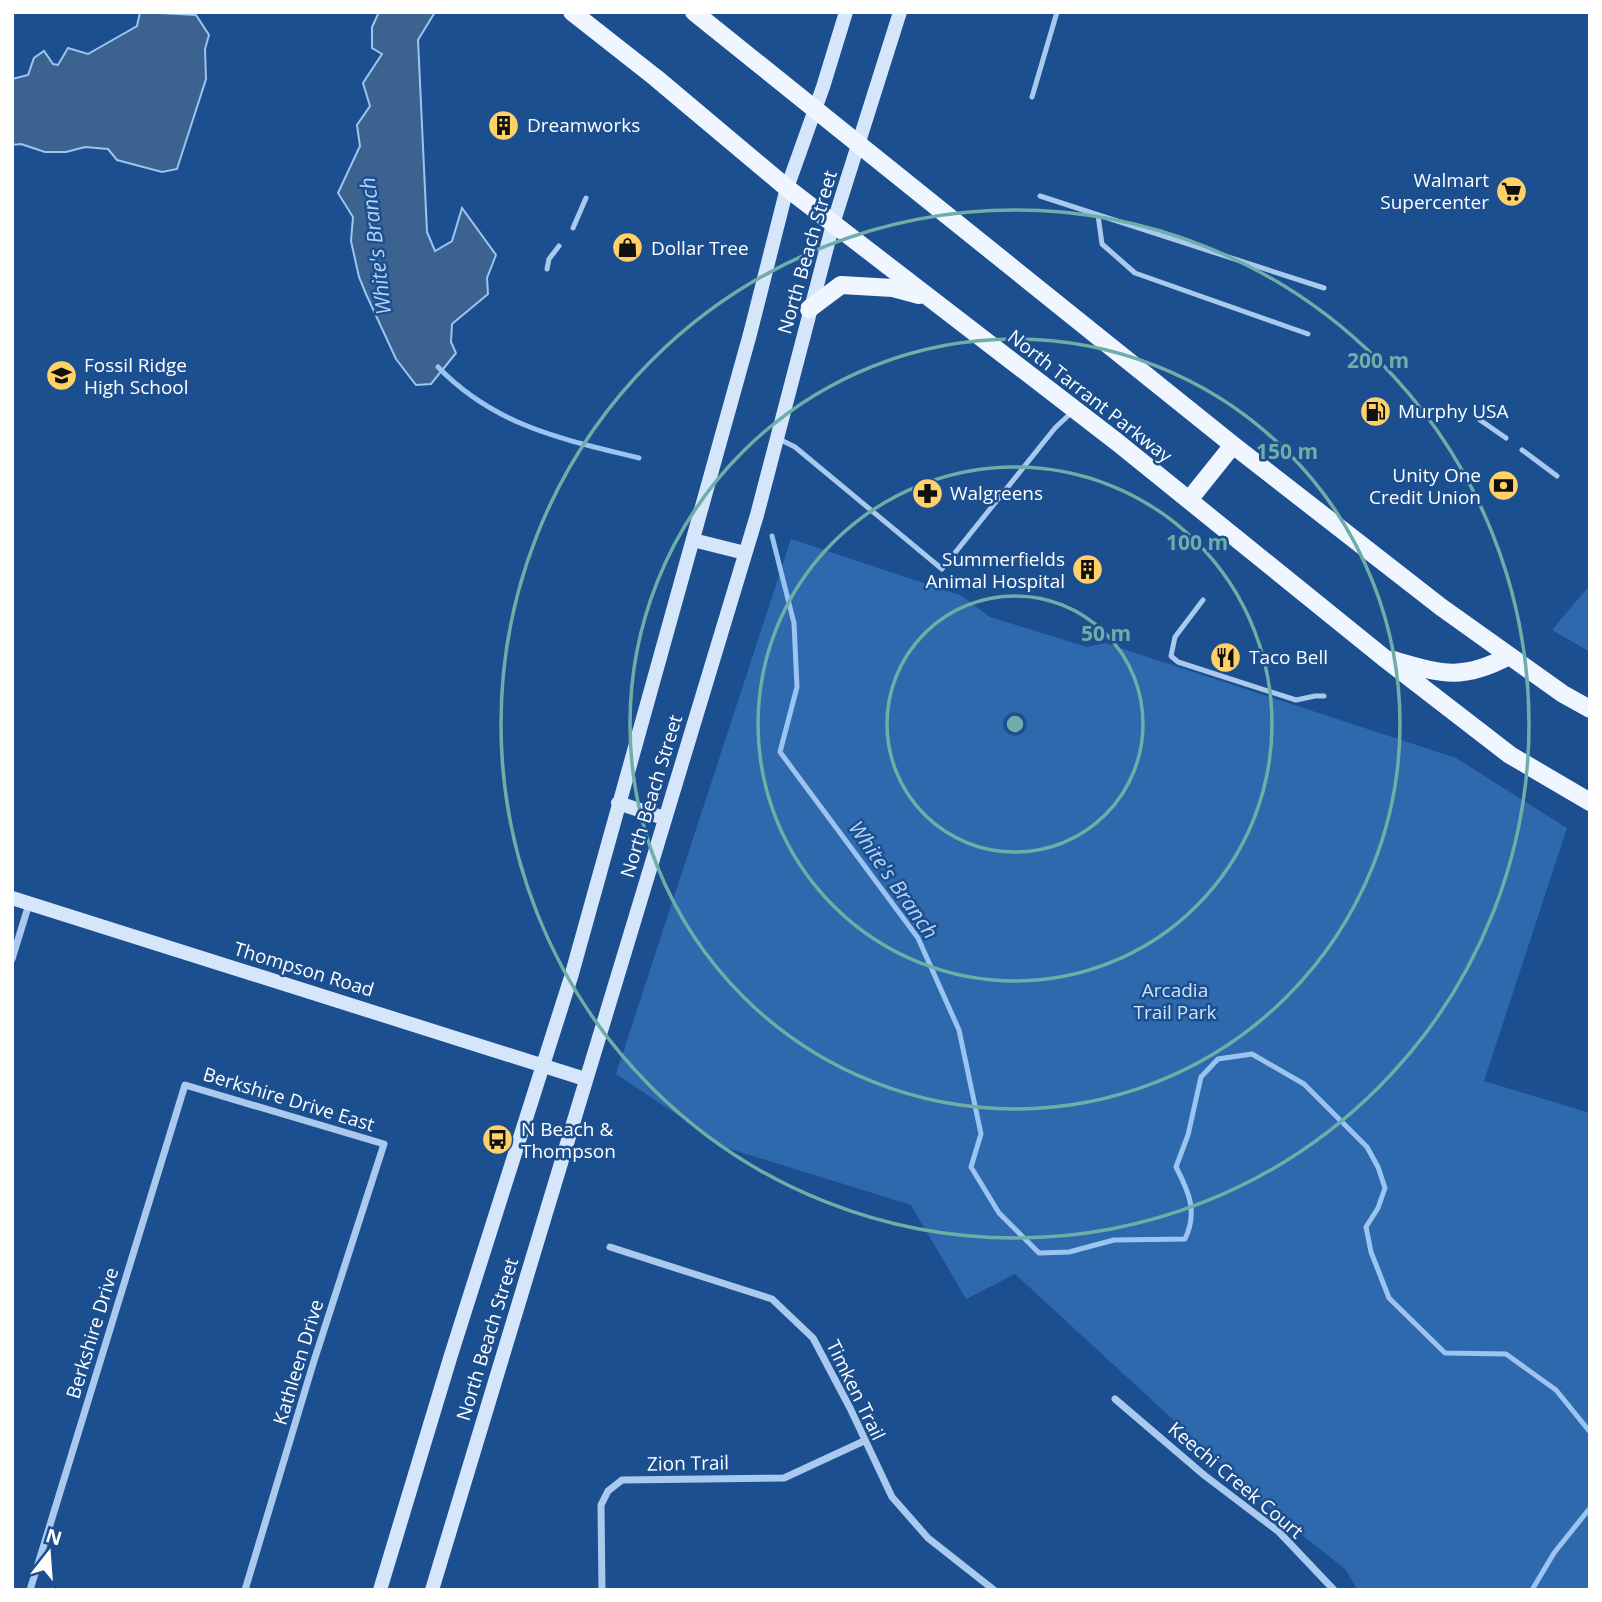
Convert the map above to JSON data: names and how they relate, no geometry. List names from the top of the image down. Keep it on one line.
{"streets":{"main road":["North Beach Street","North Tarrant Parkway","Thompson Road"],"street":["Berkshire Drive East","Berkshire Drive","Kathleen Drive","Timken Trail","Zion Trail","Keechi Creek Court"]},"crossings":[["North Beach Street","North Tarrant Parkway"],["North Beach Street","Thompson Road"],["Berkshire Drive East","Berkshire Drive"],["Berkshire Drive East","Kathleen Drive"],["Timken Trail","Zion Trail"]],"water":["White's Branch"],"parks":["Arcadia Trail Park"],"places":{"building":["Dreamworks","Summerfields Animal Hospital"],"supermarket":["Walmart Supercenter"],"shop":["Dollar Tree"],"school or university":["Fossil Ridge High School"],"fuel station":["Murphy USA"],"bank":["Unity One Credit Union"],"pharmacy":["Walgreens"],"restaurant":["Taco Bell"],"bus stop":["N Beach & Thompson"]},"north":"top","rings":["200 m","150 m","100 m","50 m"]}
